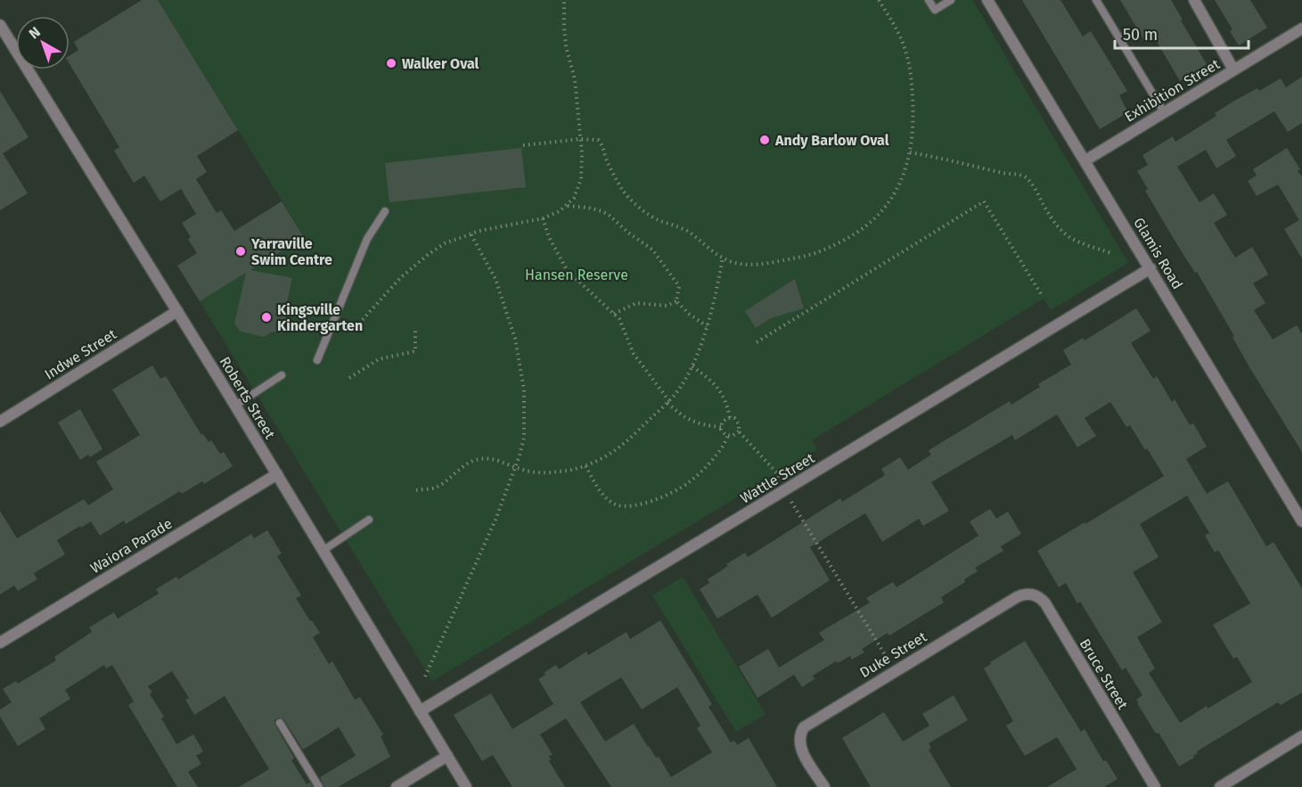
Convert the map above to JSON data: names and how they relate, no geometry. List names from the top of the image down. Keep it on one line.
{"streets":{"street":["Exhibition Street","Glamis Road","Indwe Street","Roberts Street","Wattle Street","Waiora Parade","Duke Street","Bruce Street"]},"crossings":[["Exhibition Street","Glamis Road"],["Glamis Road","Wattle Street"],["Indwe Street","Roberts Street"],["Roberts Street","Wattle Street"],["Roberts Street","Waiora Parade"],["Duke Street","Bruce Street"]],"parks":["Hansen Reserve"],"places":["Walker Oval","Andy Barlow Oval","Yarraville Swim Centre","Kingsville Kindergarten"],"scale_bar":"50 m","north":"top left"}
